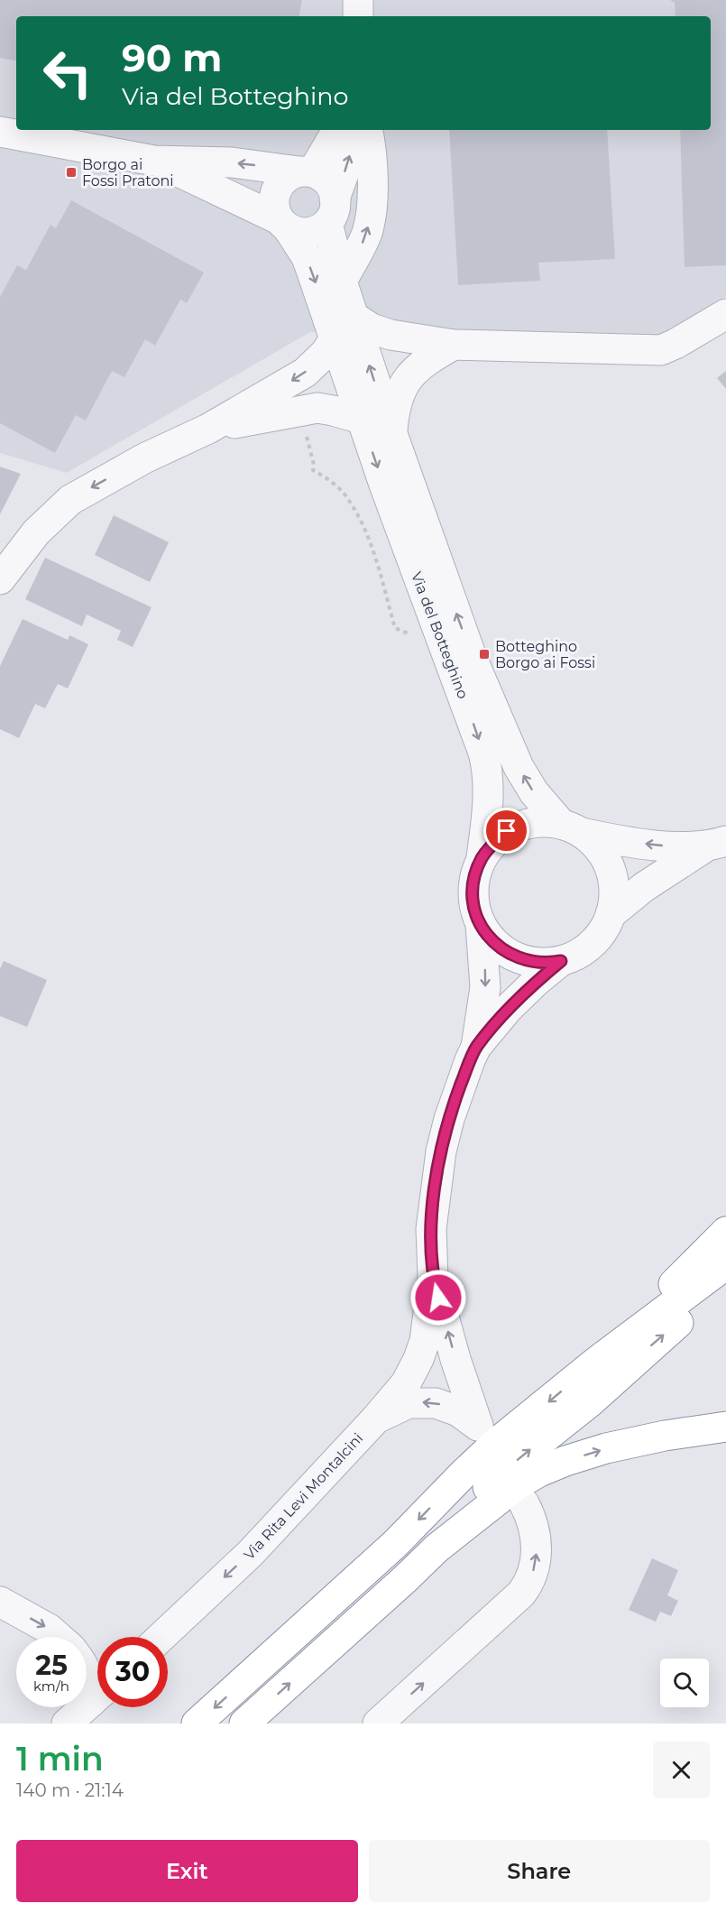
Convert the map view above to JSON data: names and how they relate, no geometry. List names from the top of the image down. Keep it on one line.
{"streets":{"street":["Via del Botteghino","Via Rita Levi Montalcini"]},"one_way":["Via Rita Levi Montalcini"],"places":{"transit":["Borgo ai Fossi Pratoni","Botteghino Borgo ai Fossi"]},"page":{"turn":["90 m","Via del Botteghino"],"speed":"25 km/h","limit":"30","heading":["1 min","140 m · 21:14"],"buttons":["Exit","Share"]}}
